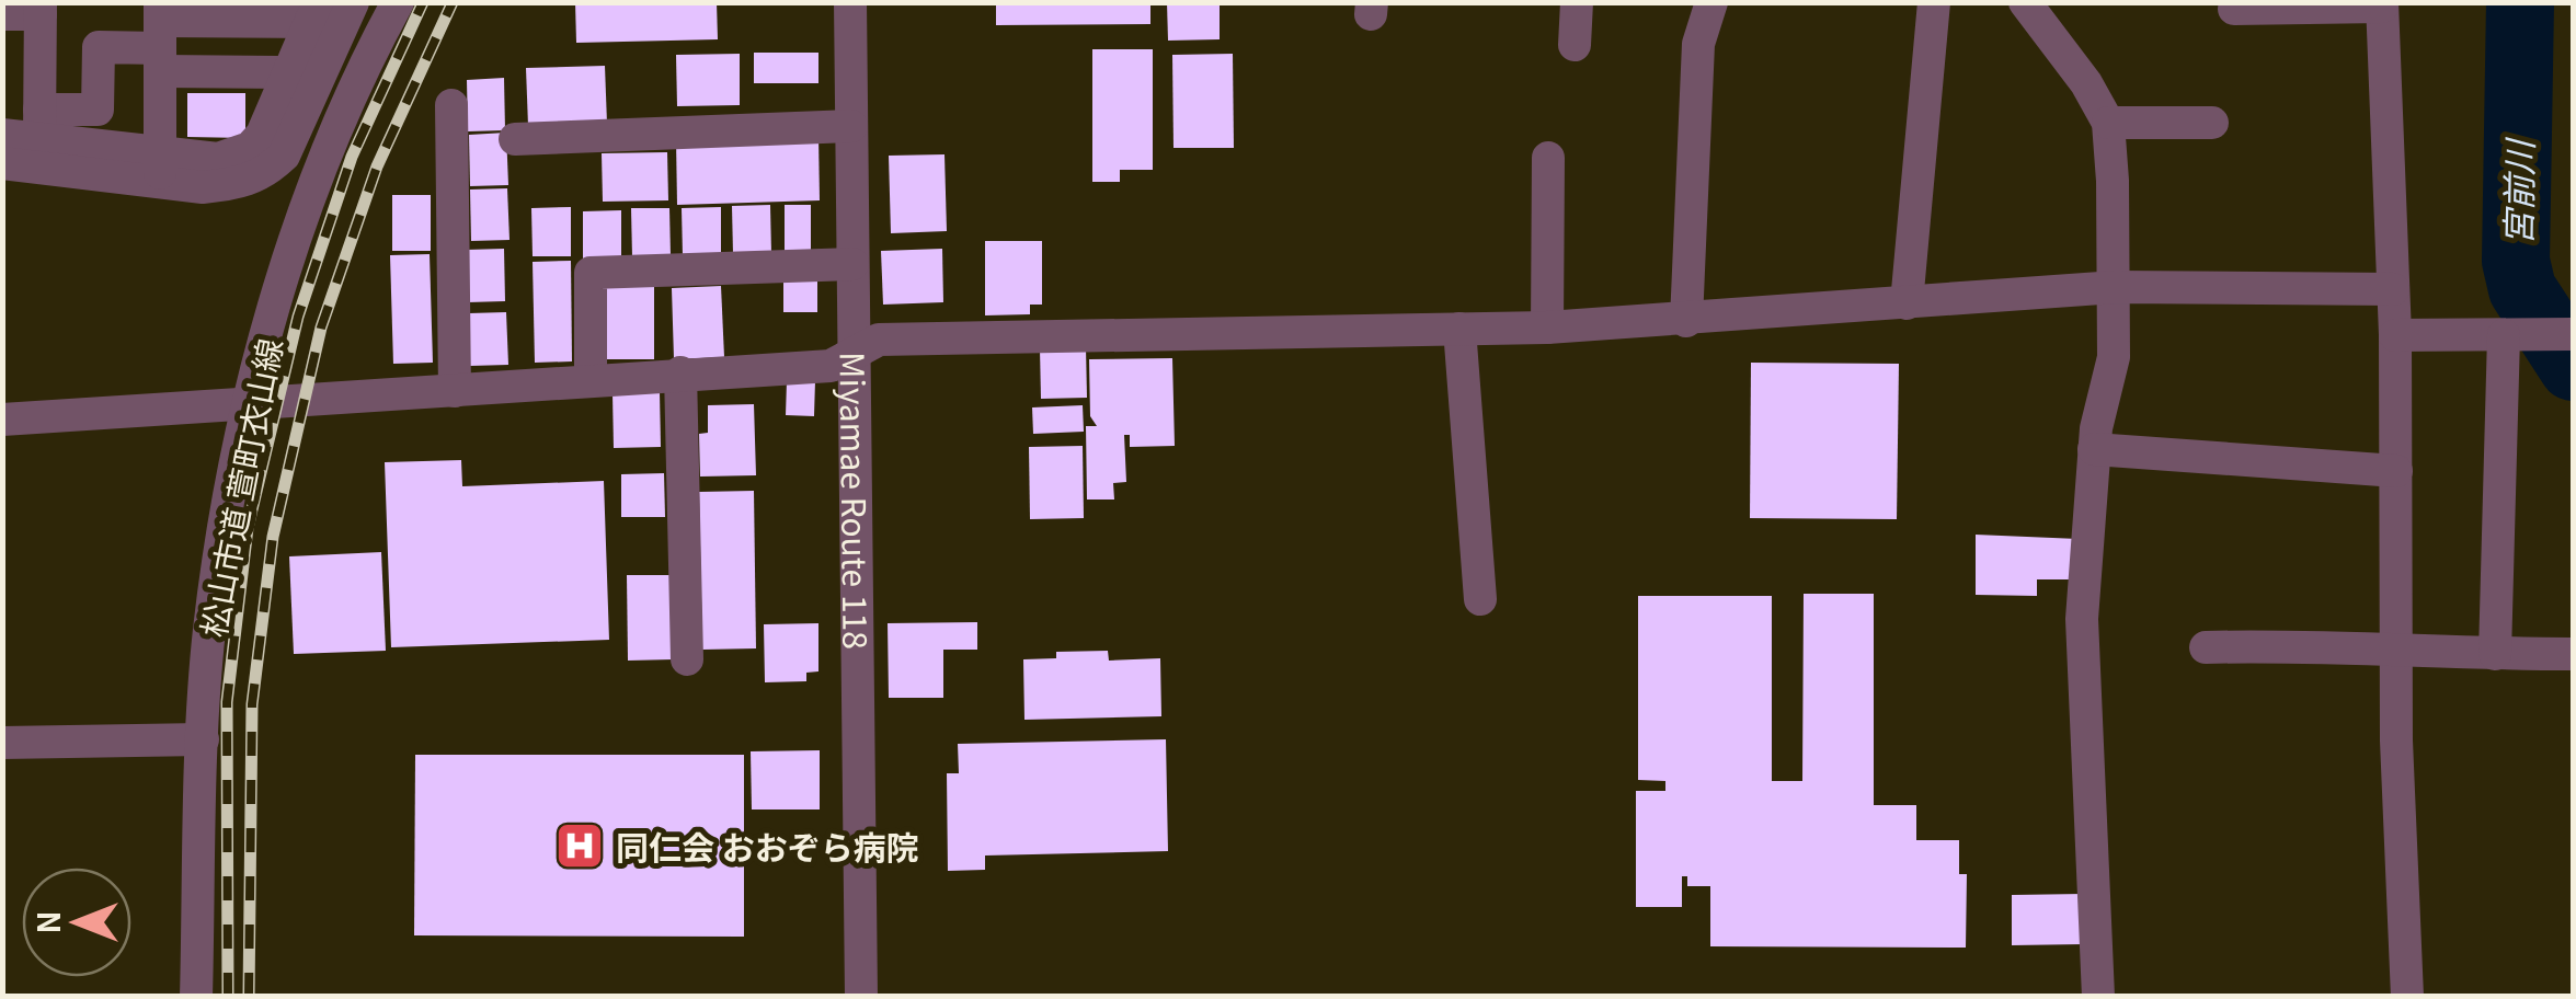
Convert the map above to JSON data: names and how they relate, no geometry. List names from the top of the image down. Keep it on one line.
{"streets":{"street":["松山市道 萱町衣山線","Miyamae Route 118"]},"water":["宮前川"],"places":{"hospital":["同仁会 おおぞら病院"]},"north":"left"}
